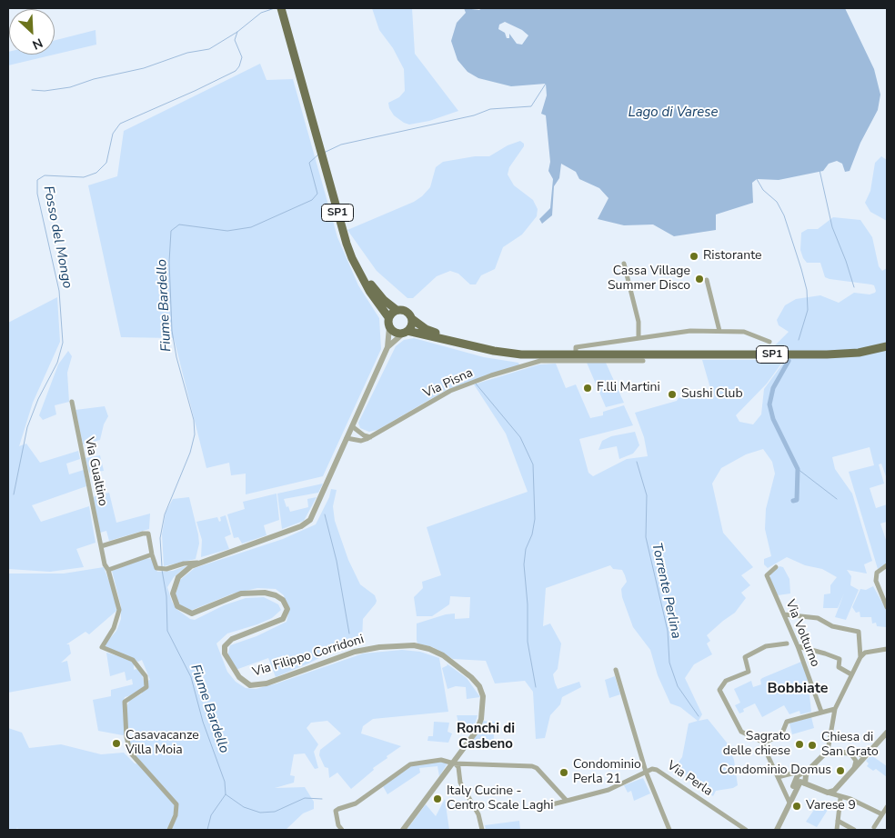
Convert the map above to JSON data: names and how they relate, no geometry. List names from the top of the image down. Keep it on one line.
{"streets":{"main road":["SP1"],"street":["Via Pisna","Via Gualtino","Via Volturno","Via Filippo Corridoni","Via Perla"]},"crossings":[["SP1","Via Filippo Corridoni"],["Via Pisna","Via Filippo Corridoni"]],"districts":["Bobbiate","Ronchi di Casbeno"],"water":["Lago di Varese","Fosso del Mongo","Fiume Bardello","Torrente Perlina"],"places":["Ristorante","Cassa Village Summer Disco","F.lli Martini","Sushi Club","Casavacanze Villa Moia","Sagrato delle chiese","Chiesa di San Grato","Condominio Domus","Condominio Perla 21","Italy Cucine - Centro Scale Laghi","Varese 9"],"north":"bottom right"}
